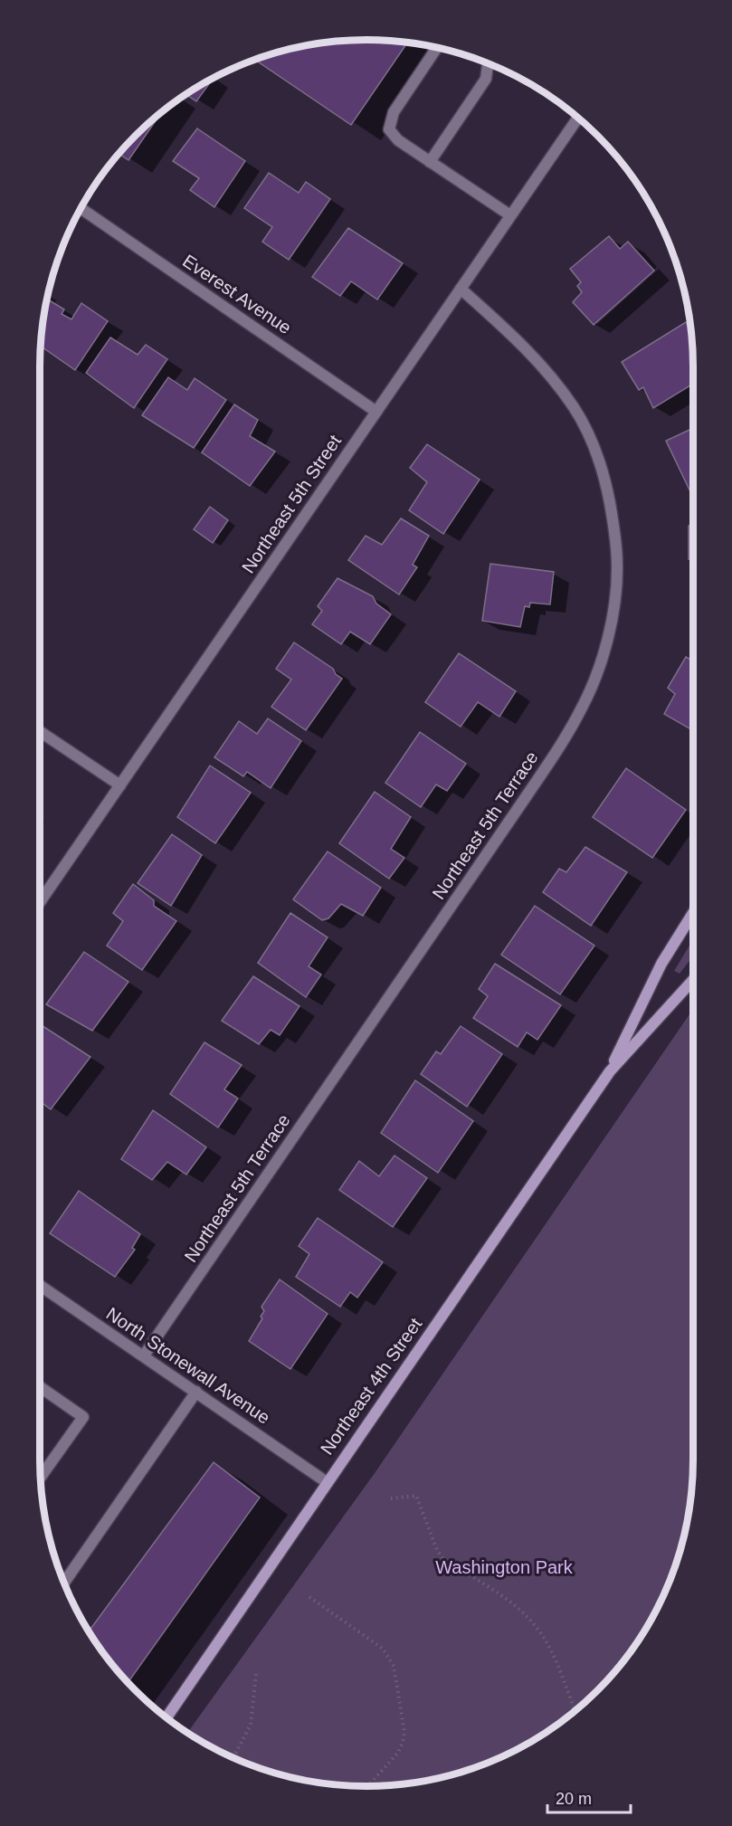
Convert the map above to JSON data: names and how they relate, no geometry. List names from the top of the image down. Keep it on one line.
{"streets":{"main road":["Northeast 4th Street"],"street":["Everest Avenue","Northeast 5th Street","Northeast 5th Terrace","North Stonewall Avenue"]},"crossings":[["Everest Avenue","Northeast 5th Street"],["Northeast 5th Street","Northeast 5th Terrace"],["Northeast 5th Terrace","North Stonewall Avenue"],["North Stonewall Avenue","Northeast 4th Street"]],"parks":["Washington Park"],"scale_bar":"20 m"}
